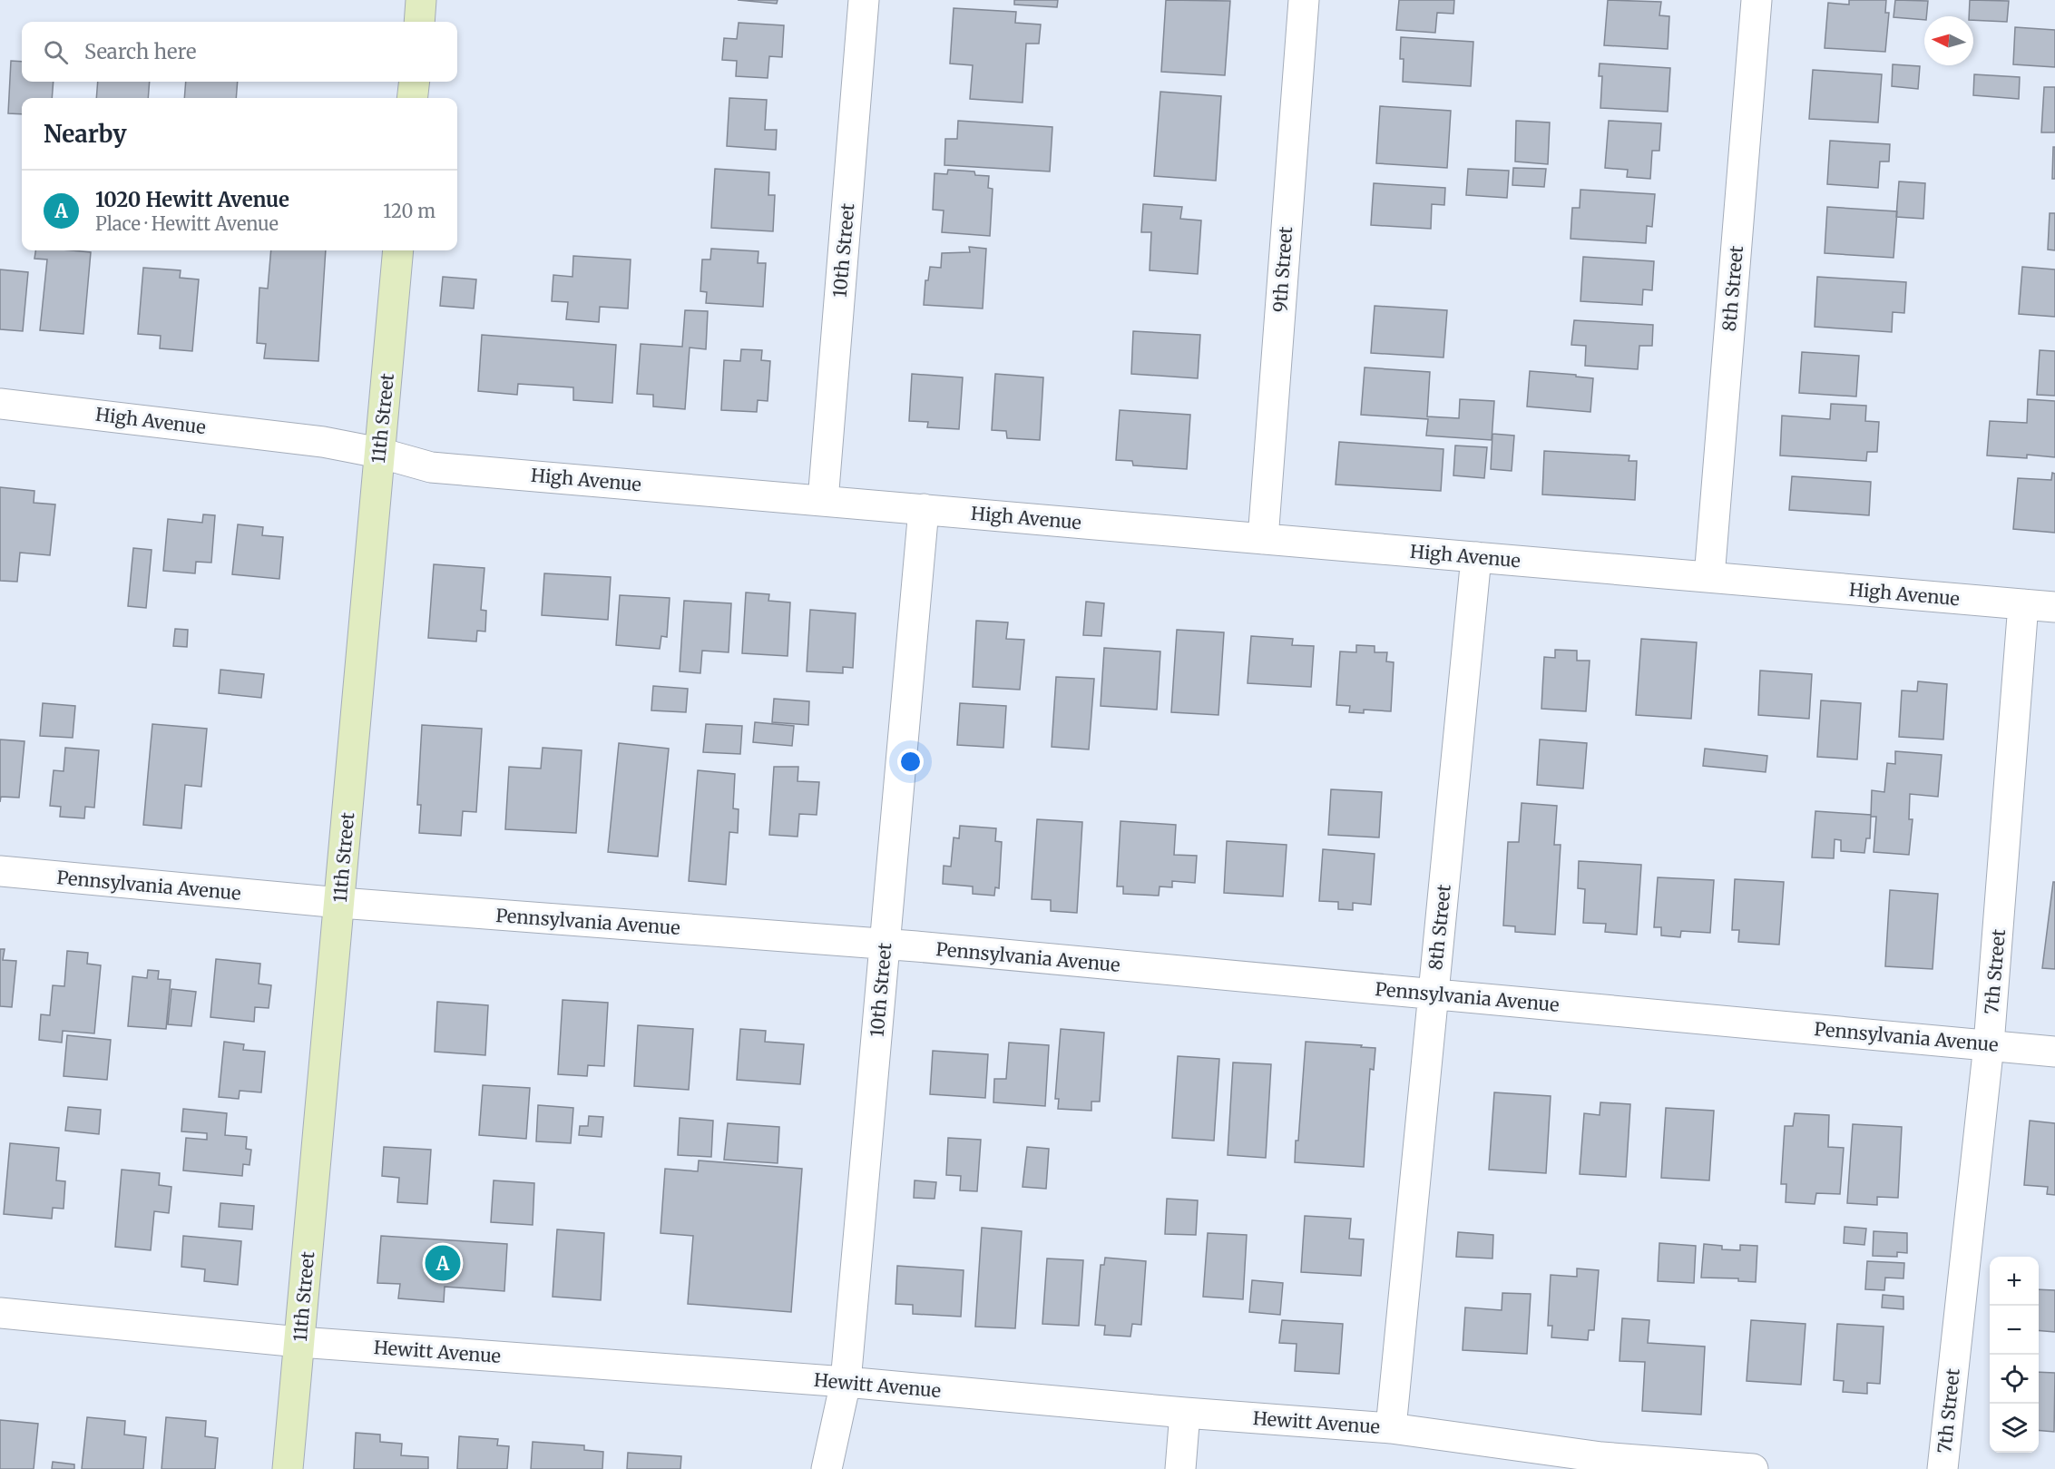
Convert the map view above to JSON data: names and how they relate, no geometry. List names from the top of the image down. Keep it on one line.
{"streets":{"main road":["11th Street"],"street":["10th Street","9th Street","8th Street","High Avenue","Pennsylvania Avenue","7th Street","Hewitt Avenue"]},"crossings":[["10th Street","High Avenue"],["10th Street","Pennsylvania Avenue"],["10th Street","Hewitt Avenue"],["9th Street","High Avenue"],["8th Street","High Avenue"],["8th Street","Pennsylvania Avenue"],["8th Street","Hewitt Avenue"],["11th Street","High Avenue"],["11th Street","Pennsylvania Avenue"],["11th Street","Hewitt Avenue"],["High Avenue","7th Street"],["Pennsylvania Avenue","7th Street"]],"north":"left","page":{"search":"Search here","heading":"Nearby","list":[{"mark":"A","name":"1020 Hewitt Avenue","note":"Place · Hewitt Avenue","value":"120 m"}],"pins":"A","map_buttons":["+","−"]}}
